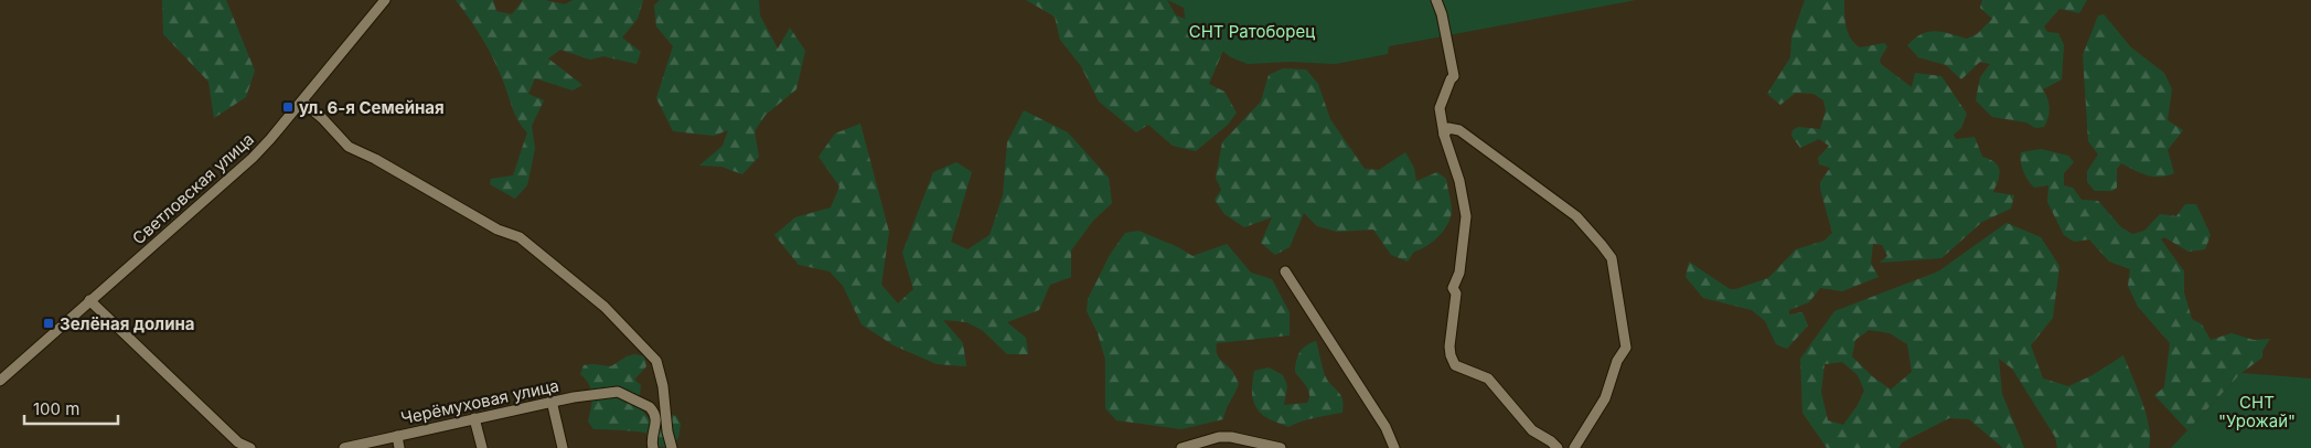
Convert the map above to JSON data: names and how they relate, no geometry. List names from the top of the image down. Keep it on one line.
{"streets":{"street":["Светловская улица","Черёмуховая улица"]},"parks":["СНТ Ратоборец","СНТ \"Урожай\""],"places":{"transit":["ул. 6-я Семейная","Зелёная долина"]},"scale_bar":"100 m"}
